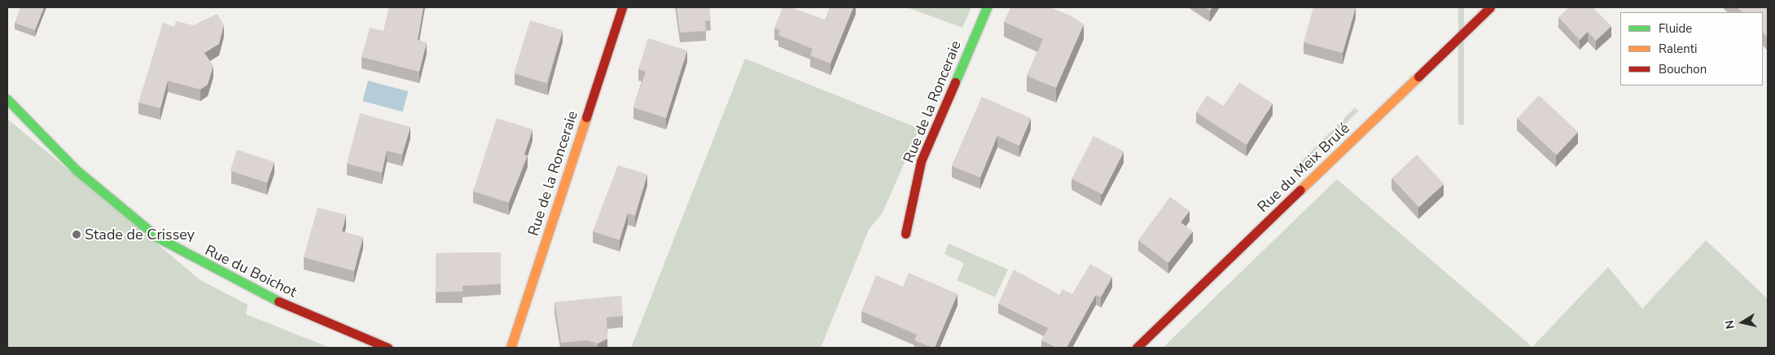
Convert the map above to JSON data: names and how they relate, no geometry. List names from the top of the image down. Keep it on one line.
{"streets":{"street":["Rue de la Ronceraie","Rue du Meix Brulé","Rue du Boichot"]},"places":["Stade de Crissey"],"legend":["Fluide","Ralenti","Bouchon"],"north":"left"}
